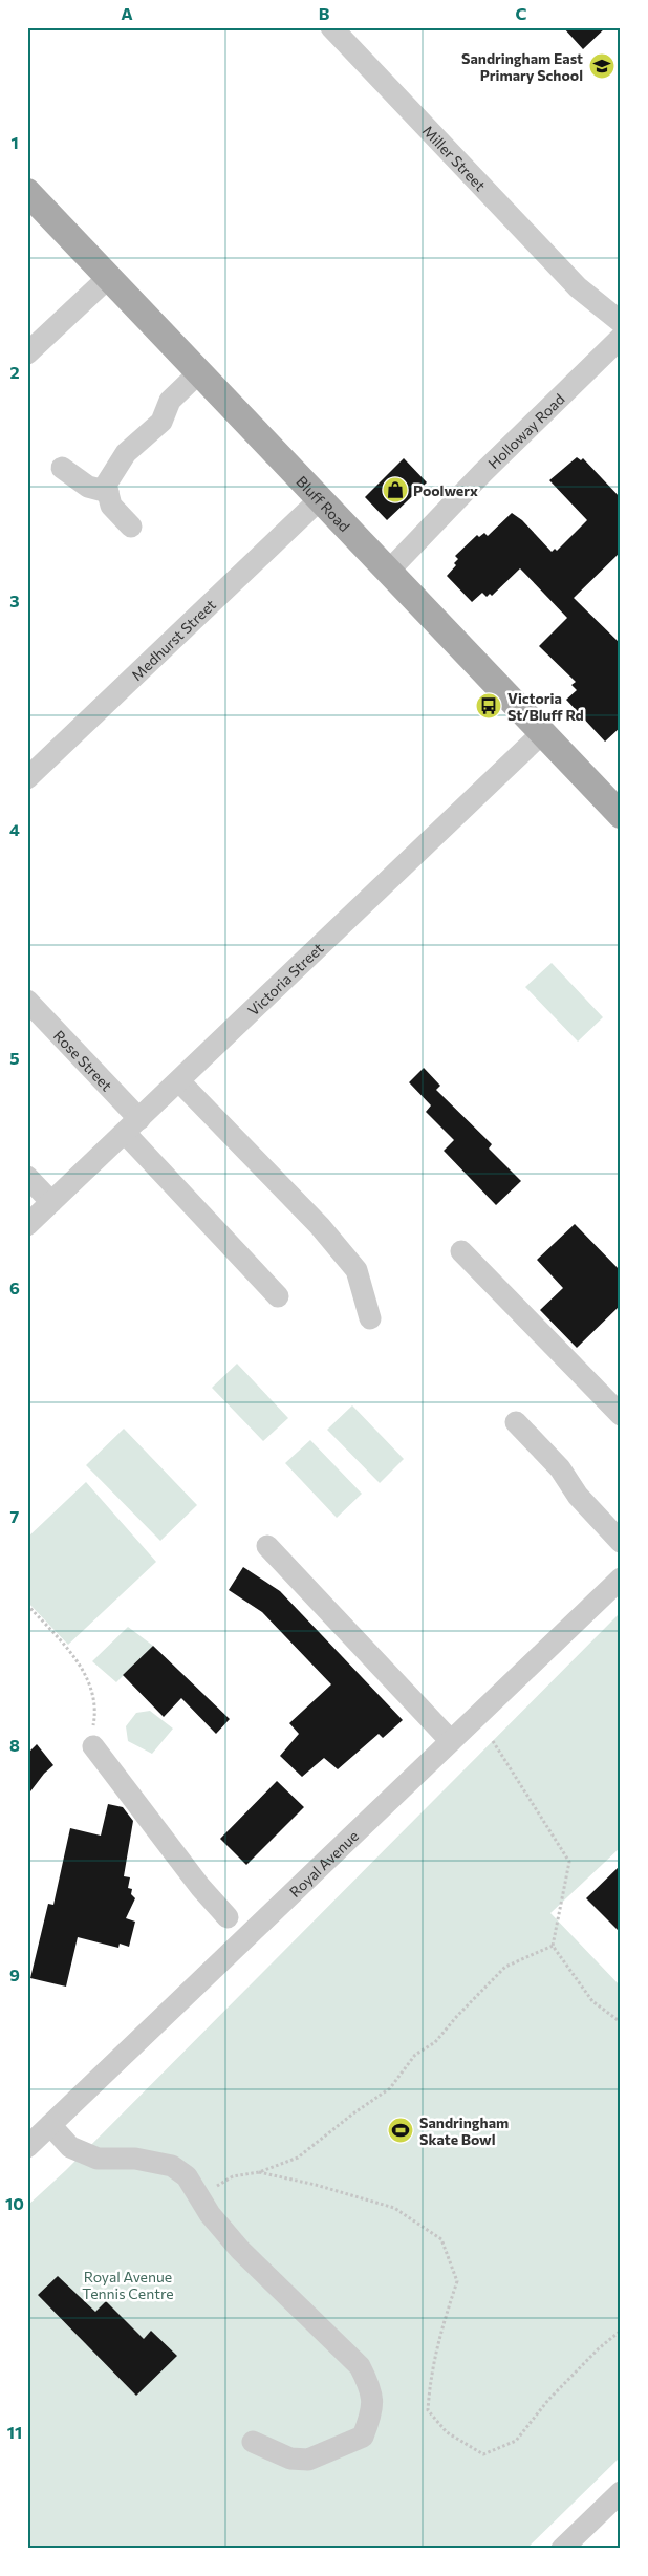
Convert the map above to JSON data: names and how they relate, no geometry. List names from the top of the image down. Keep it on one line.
{"streets":{"main road":["Bluff Road"],"street":["Miller Street","Holloway Road","Medhurst Street","Victoria Street","Rose Street","Royal Avenue"]},"crossings":[["Miller Street","Holloway Road"],["Holloway Road","Bluff Road"],["Bluff Road","Medhurst Street"],["Bluff Road","Victoria Street"],["Victoria Street","Rose Street"]],"parks":["Royal Avenue Tennis Centre"],"places":{"school or university":["Sandringham East Primary School"],"shop":["Poolwerx"],"bus stop":["Victoria St/Bluff Rd"],"sports":["Sandringham Skate Bowl"]},"grid":{"columns":["A","B","C"],"rows":["1","2","3","4","5","6","7","8","9","10","11"]}}
